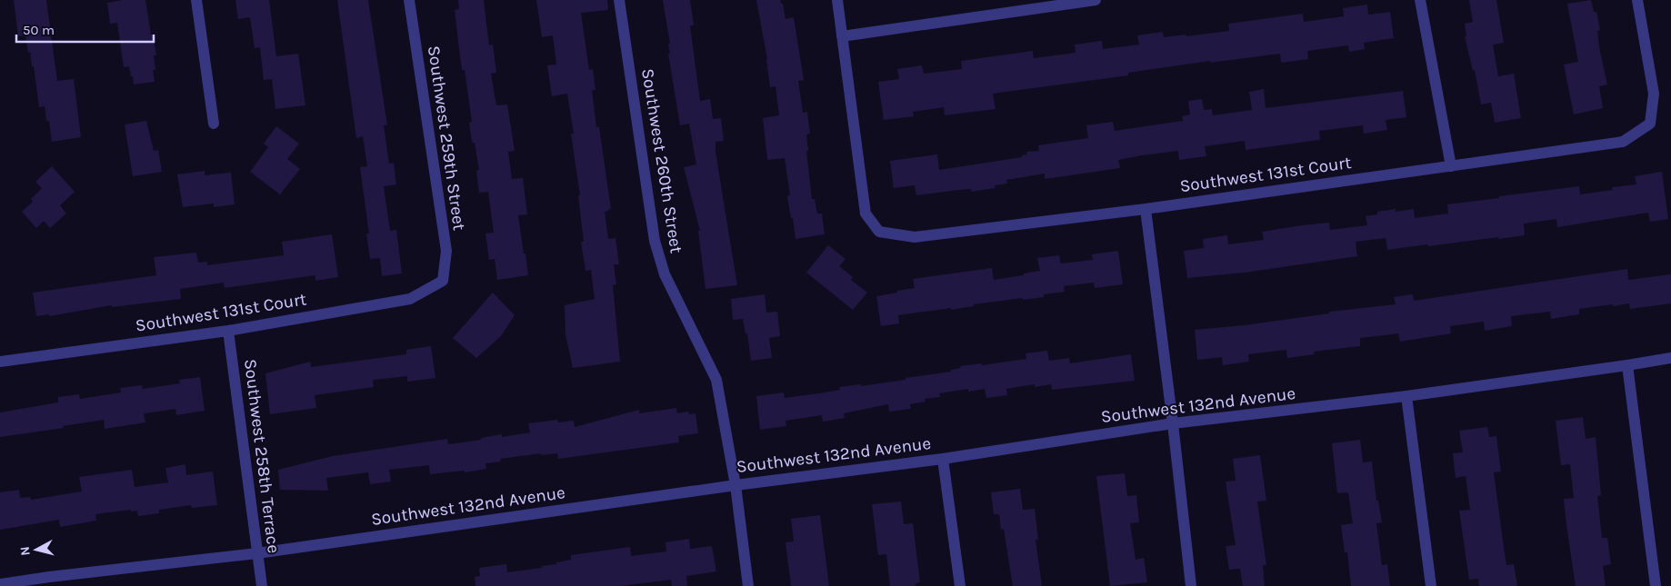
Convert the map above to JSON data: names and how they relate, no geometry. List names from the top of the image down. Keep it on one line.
{"streets":{"street":["Southwest 259th Street","Southwest 260th Street","Southwest 131st Court","Southwest 132nd Avenue","Southwest 258th Terrace"]},"crossings":[["Southwest 259th Street","Southwest 131st Court"],["Southwest 260th Street","Southwest 132nd Avenue"],["Southwest 131st Court","Southwest 258th Terrace"],["Southwest 132nd Avenue","Southwest 258th Terrace"]],"scale_bar":"50 m","north":"left"}
